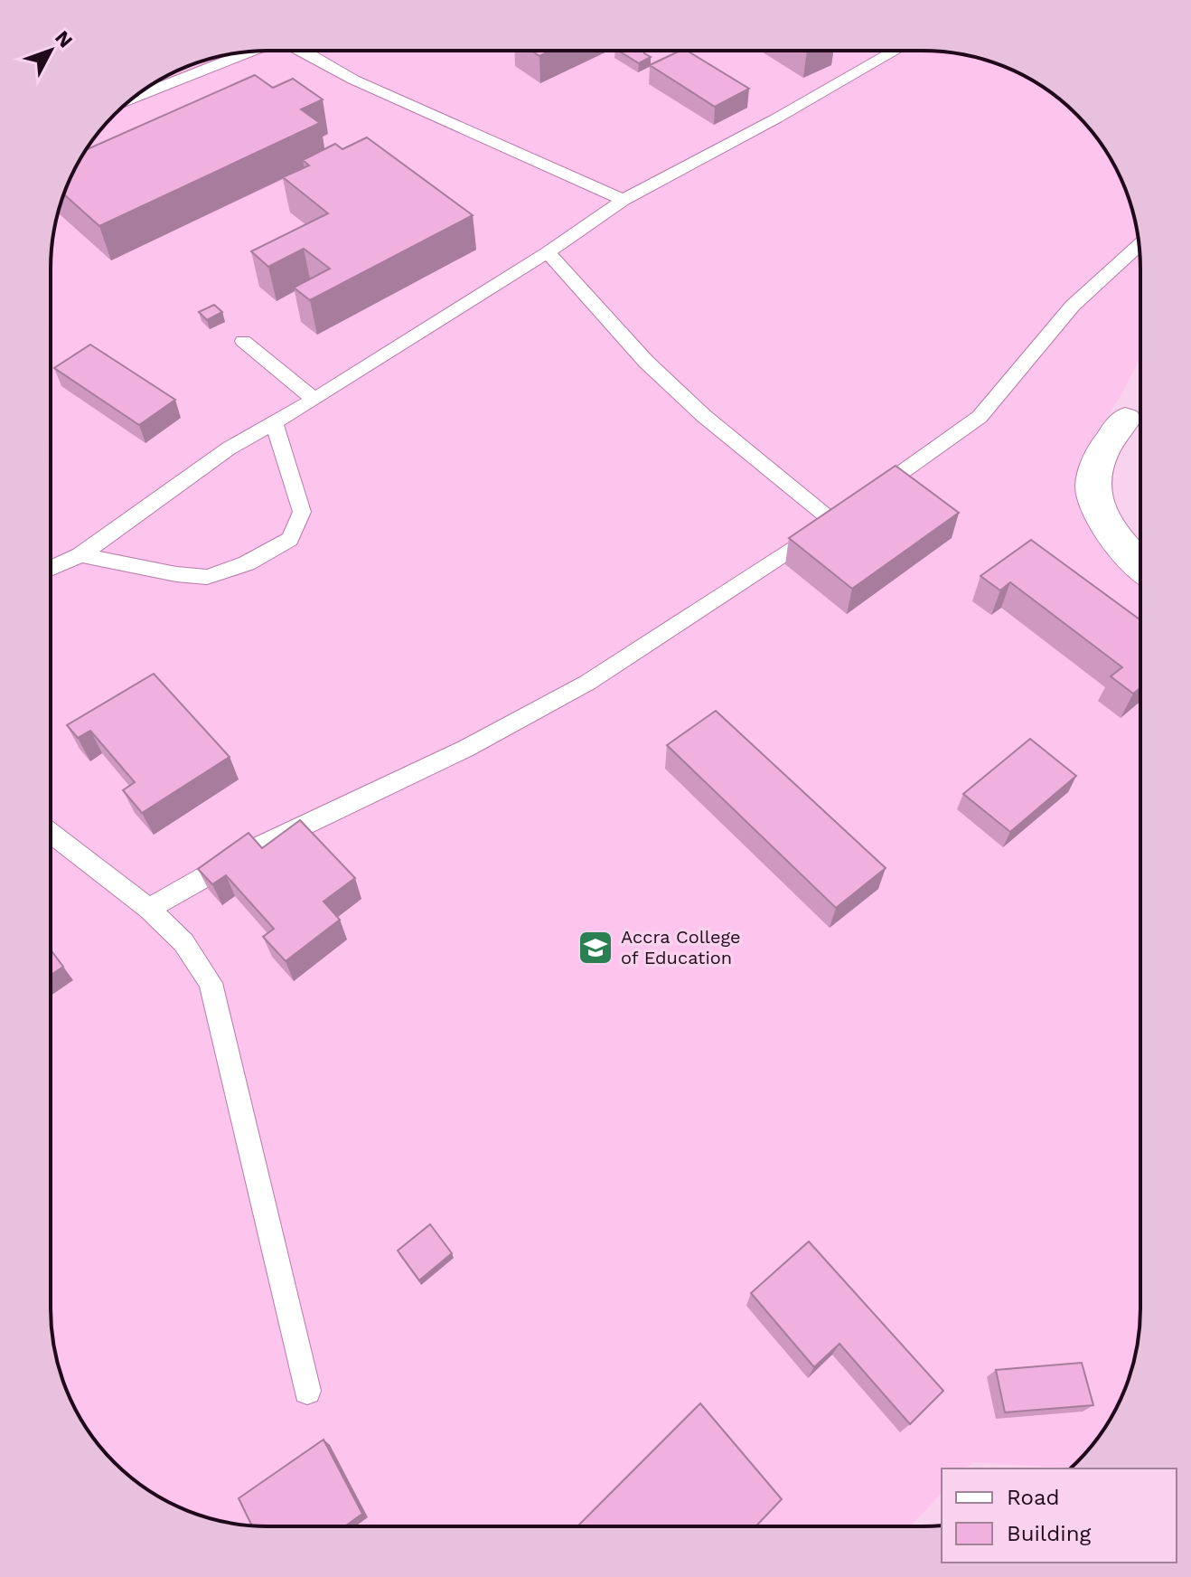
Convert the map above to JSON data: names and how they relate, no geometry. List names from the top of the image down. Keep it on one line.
{"places":{"school or university":["Accra College of Education"]},"legend":["Road","Building"],"north":"top right"}
